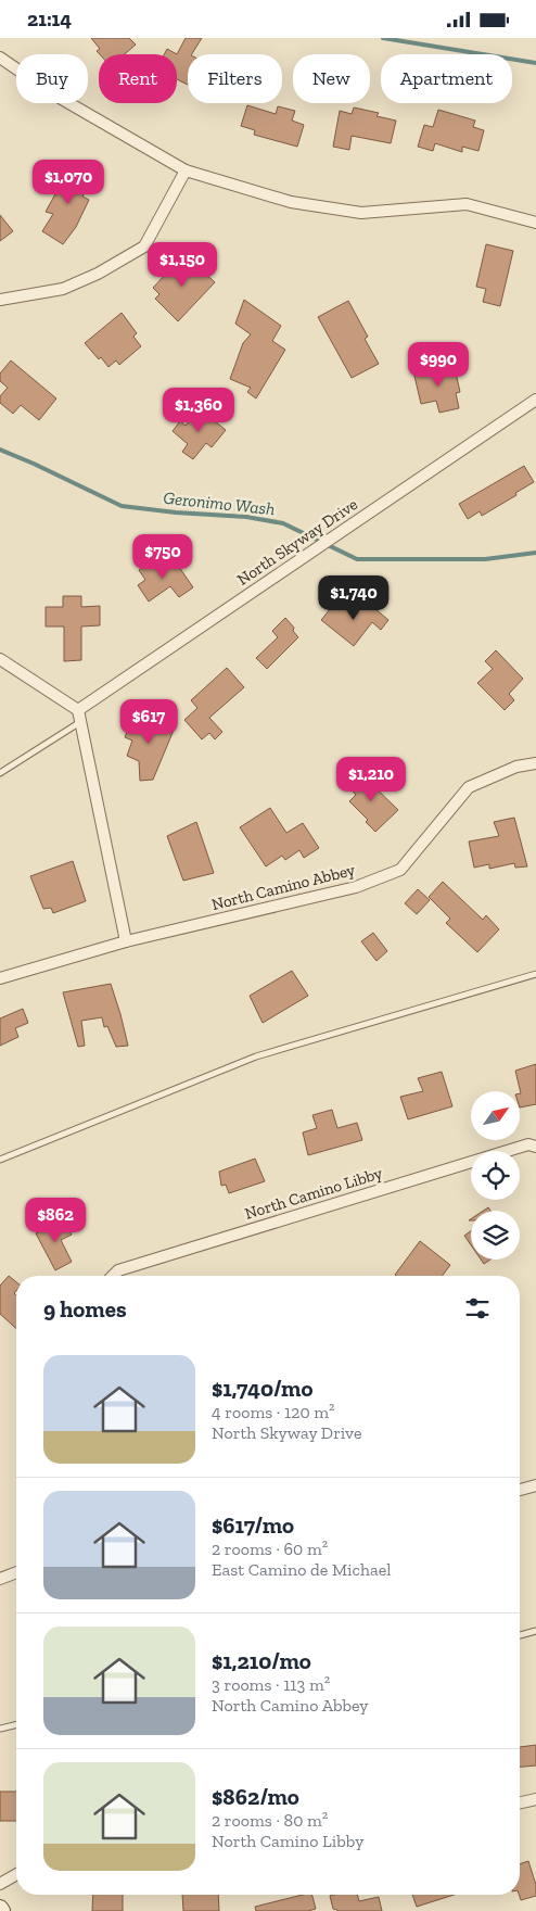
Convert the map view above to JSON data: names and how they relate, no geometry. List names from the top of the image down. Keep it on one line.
{"streets":{"street":["North Skyway Drive","North Camino Abbey","North Camino Libby"]},"water":["Geronimo Wash"],"north":"top right","page":{"status":"21:14","chip":["Buy","Rent","Filters","New","Apartment"],"price":["$1,070","$1,150","$990","$1,360","$750","$1,740","$617","$1,210","$862"],"heading":"9 homes","list":[{"name":"$1,740/mo","note":"4 rooms · 120 m² · North Skyway Drive"},{"name":"$617/mo","note":"2 rooms · 60 m² · East Camino de Michael"},{"name":"$1,210/mo","note":"3 rooms · 113 m² · North Camino Abbey"},{"name":"$862/mo","note":"2 rooms · 80 m² · North Camino Libby"}]}}
